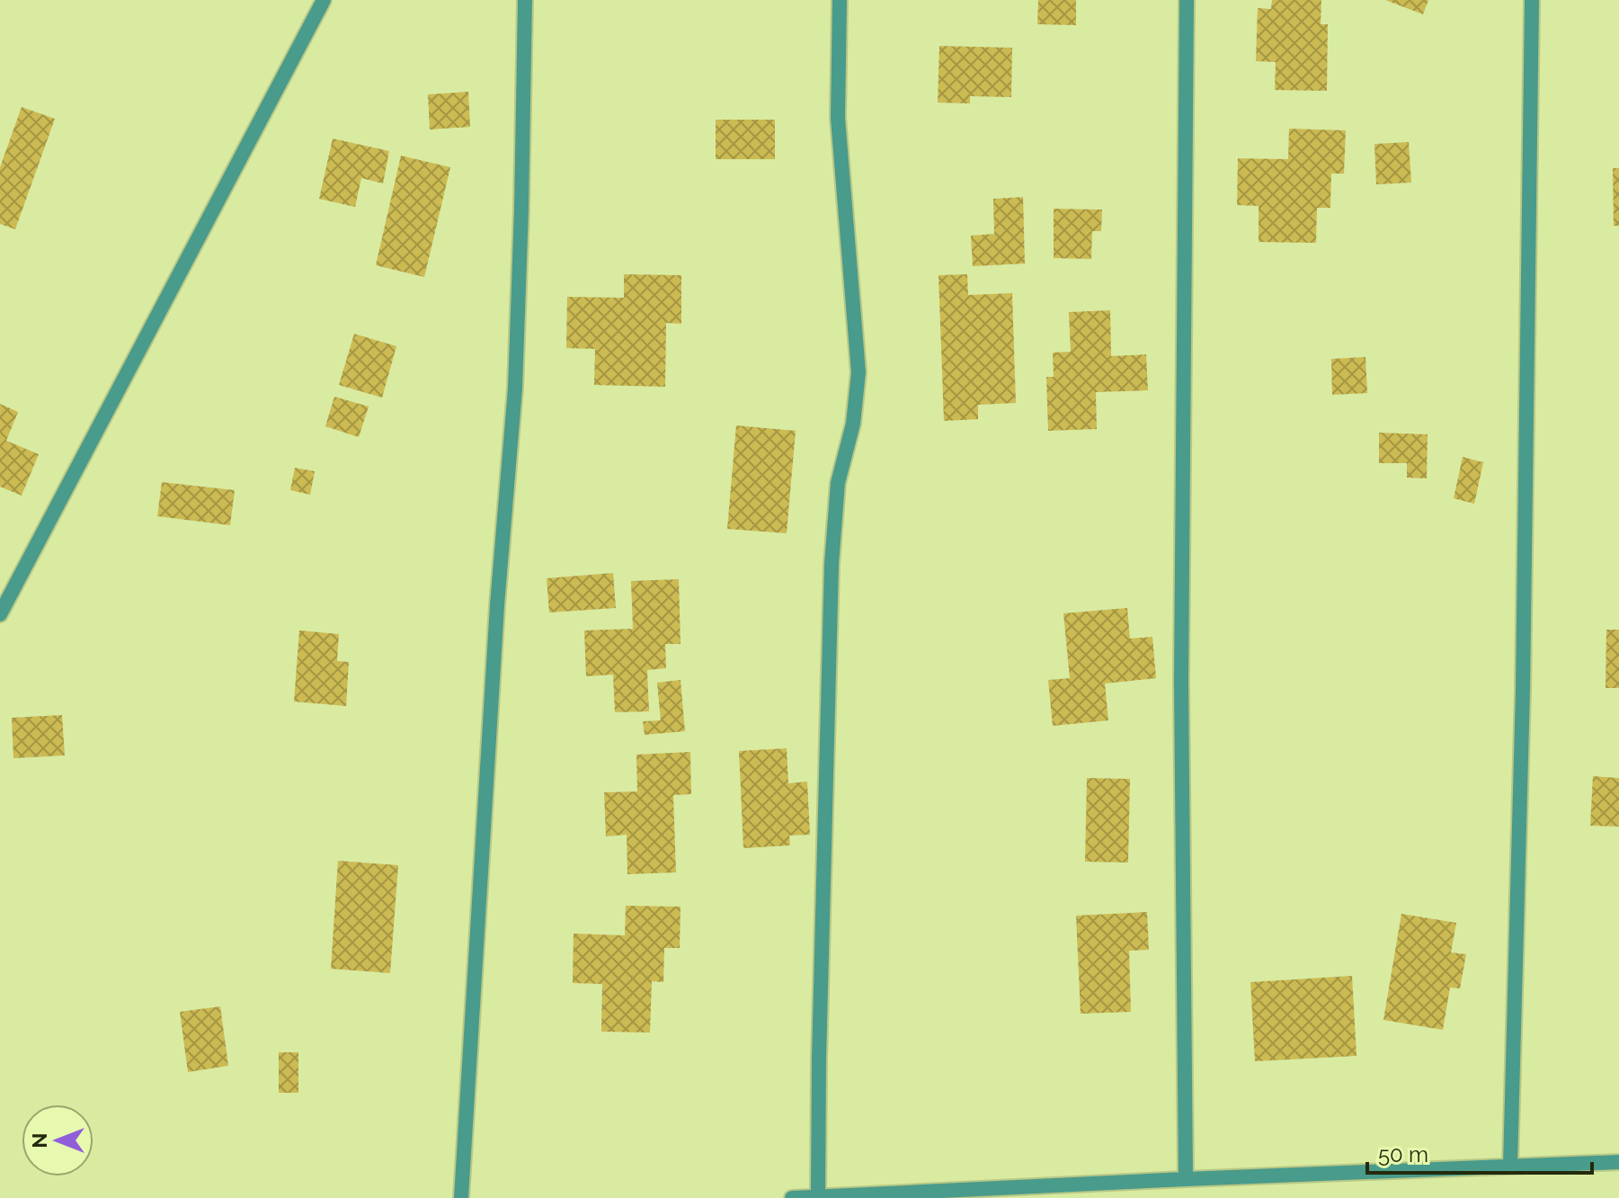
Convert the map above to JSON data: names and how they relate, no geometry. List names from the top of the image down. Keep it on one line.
{"scale_bar":"50 m","north":"left"}
